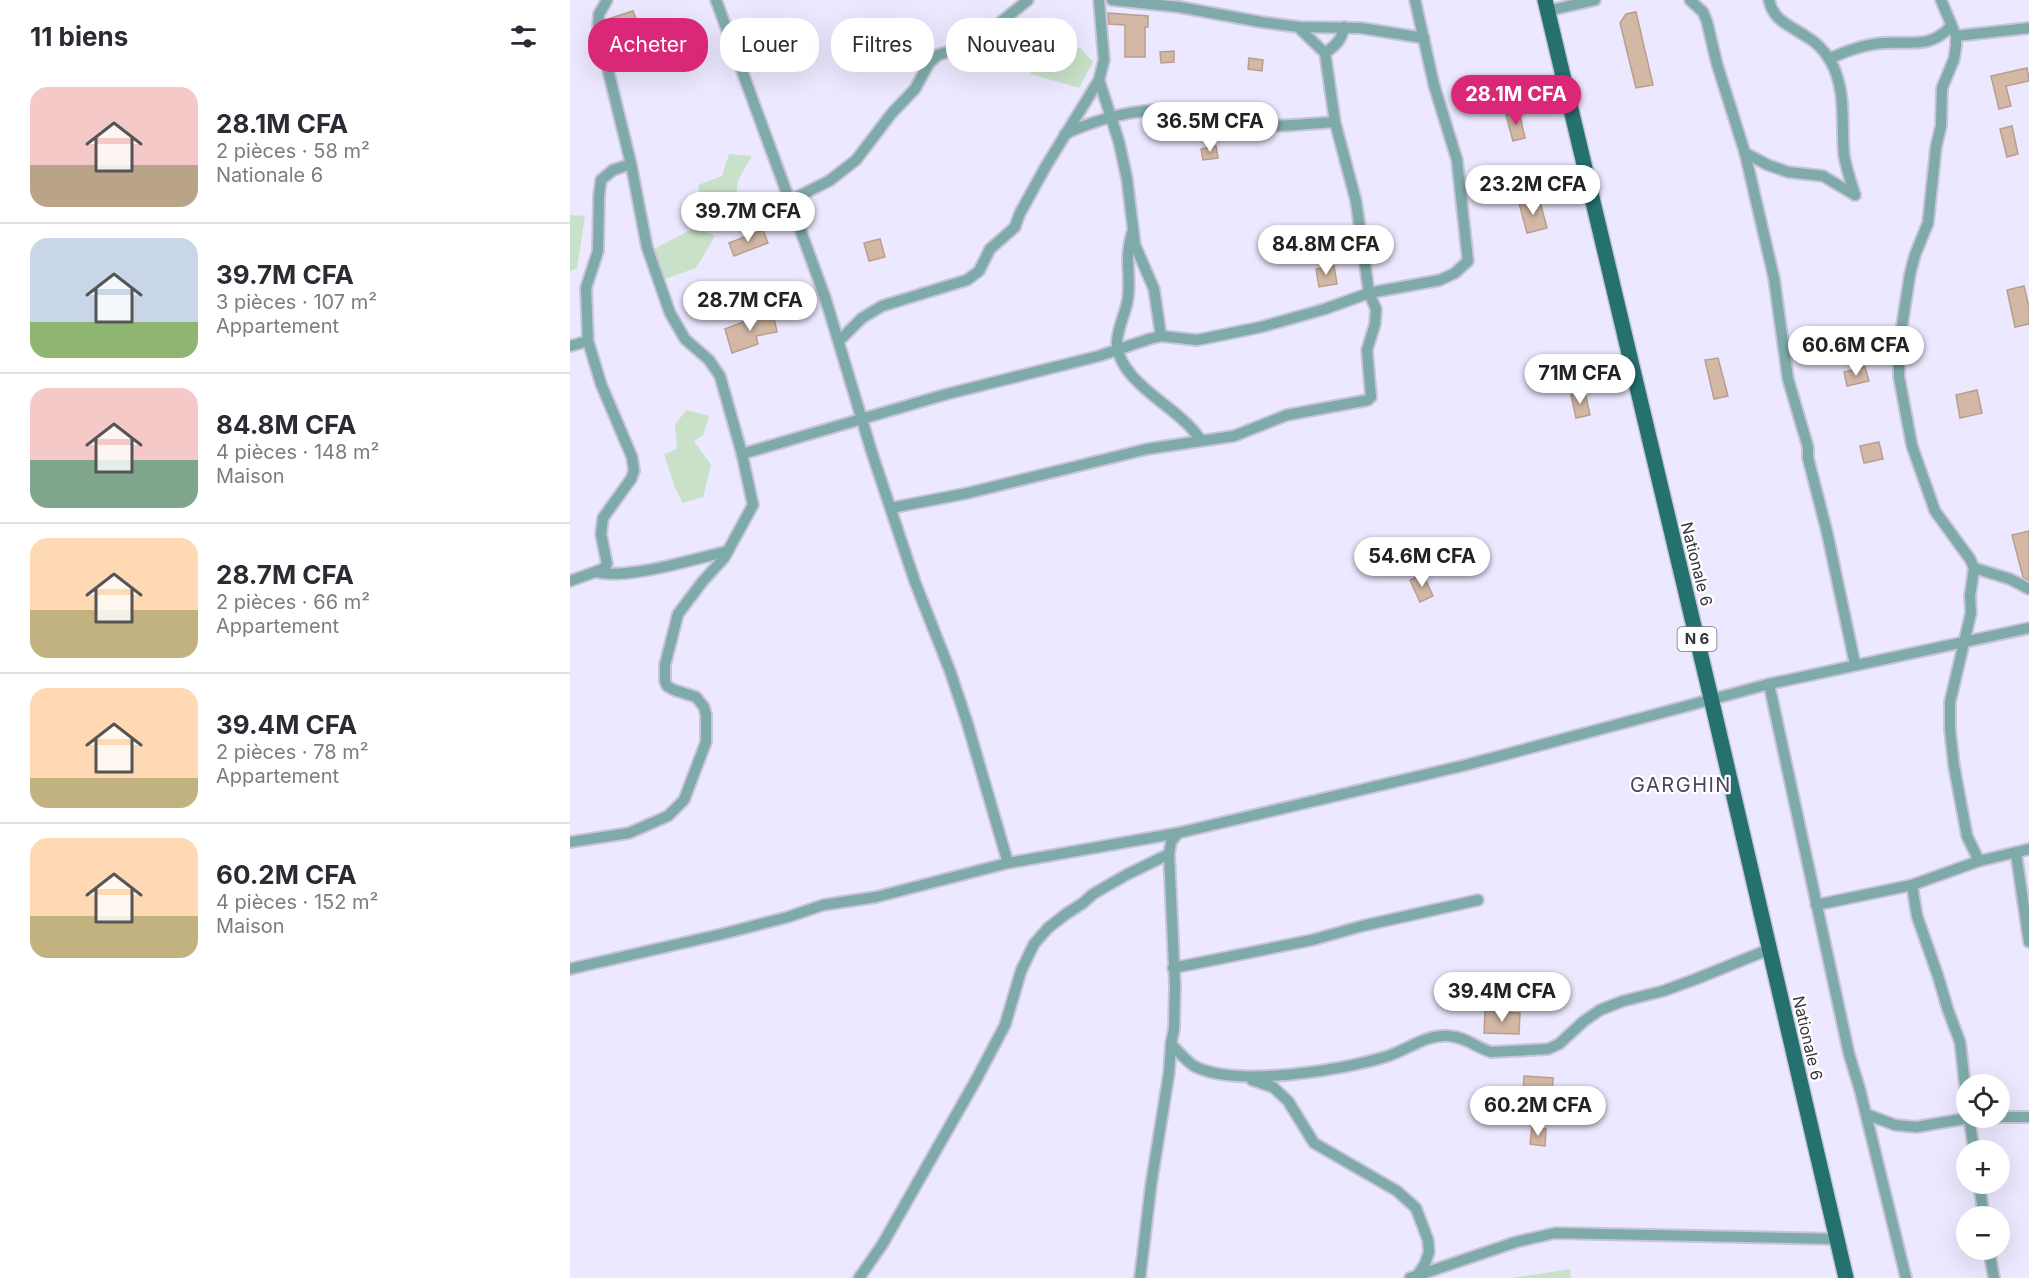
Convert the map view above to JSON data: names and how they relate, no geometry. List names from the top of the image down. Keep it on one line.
{"streets":{"main road":["Nationale 6","N 6"]},"districts":["GARGHIN"],"page":{"heading":"11 biens","chip":["Acheter","Louer","Filtres","Nouveau"],"list":[{"name":"28.1M CFA","note":"2 pièces · 58 m² · Nationale 6"},{"name":"39.7M CFA","note":"3 pièces · 107 m² · Appartement"},{"name":"84.8M CFA","note":"4 pièces · 148 m² · Maison"},{"name":"28.7M CFA","note":"2 pièces · 66 m² · Appartement"},{"name":"39.4M CFA","note":"2 pièces · 78 m² · Appartement"},{"name":"60.2M CFA","note":"4 pièces · 152 m² · Maison"}],"price":["28.1M CFA","36.5M CFA","23.2M CFA","39.7M CFA","84.8M CFA","28.7M CFA","60.6M CFA","71M CFA","54.6M CFA","39.4M CFA","60.2M CFA"],"map_buttons":["+","−"]}}
